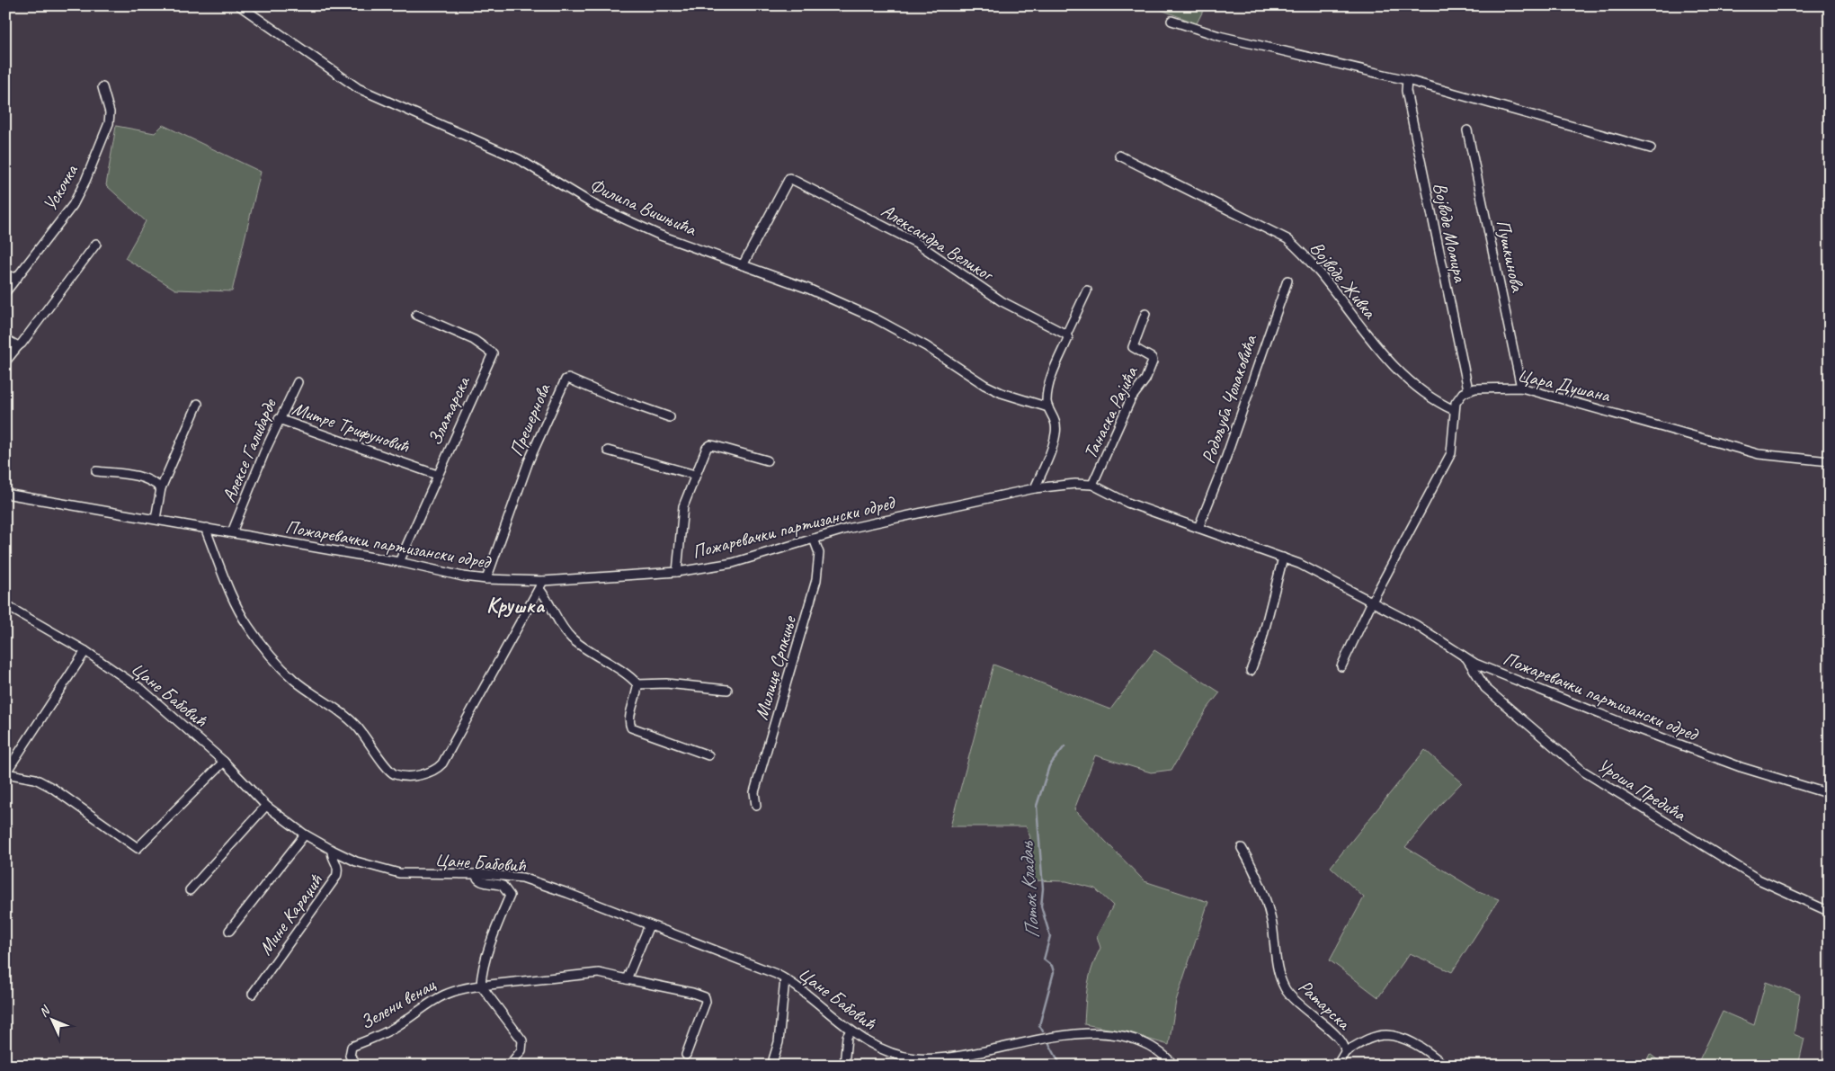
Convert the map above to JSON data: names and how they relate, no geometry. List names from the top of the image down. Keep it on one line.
{"streets":{"street":["Ускочка","Филипа Вишњића","Војводе Момира","Александра Великог","Пушкинова","Војводе Живка","Цара Душана","Родољуба Чолаковића","Златарска","Танаска Рајића","Прешернова","Митре Трифуновић","Алексе Галибарде","Пожаревачки партизански одред","Милице Српкиње","Цане Бабовић","Уроша Предића","Мине Караџић","Зелени венац","Ратарска"]},"crossings":[["Филипа Вишњића","Александра Великог"],["Војводе Момира","Цара Душана"],["Пушкинова","Цара Душана"],["Родољуба Чолаковића","Пожаревачки партизански одред"],["Златарска","Митре Трифуновић"],["Златарска","Пожаревачки партизански одред"],["Танаска Рајића","Пожаревачки партизански одред"],["Прешернова","Пожаревачки партизански одред"],["Митре Трифуновић","Алексе Галибарде"],["Алексе Галибарде","Пожаревачки партизански одред"],["Пожаревачки партизански одред","Милице Српкиње"],["Пожаревачки партизански одред","Уроша Предића"],["Цане Бабовић","Мине Караџић"]],"districts":["Крушка"],"water":["Поток Кладањ"],"north":"top left"}
